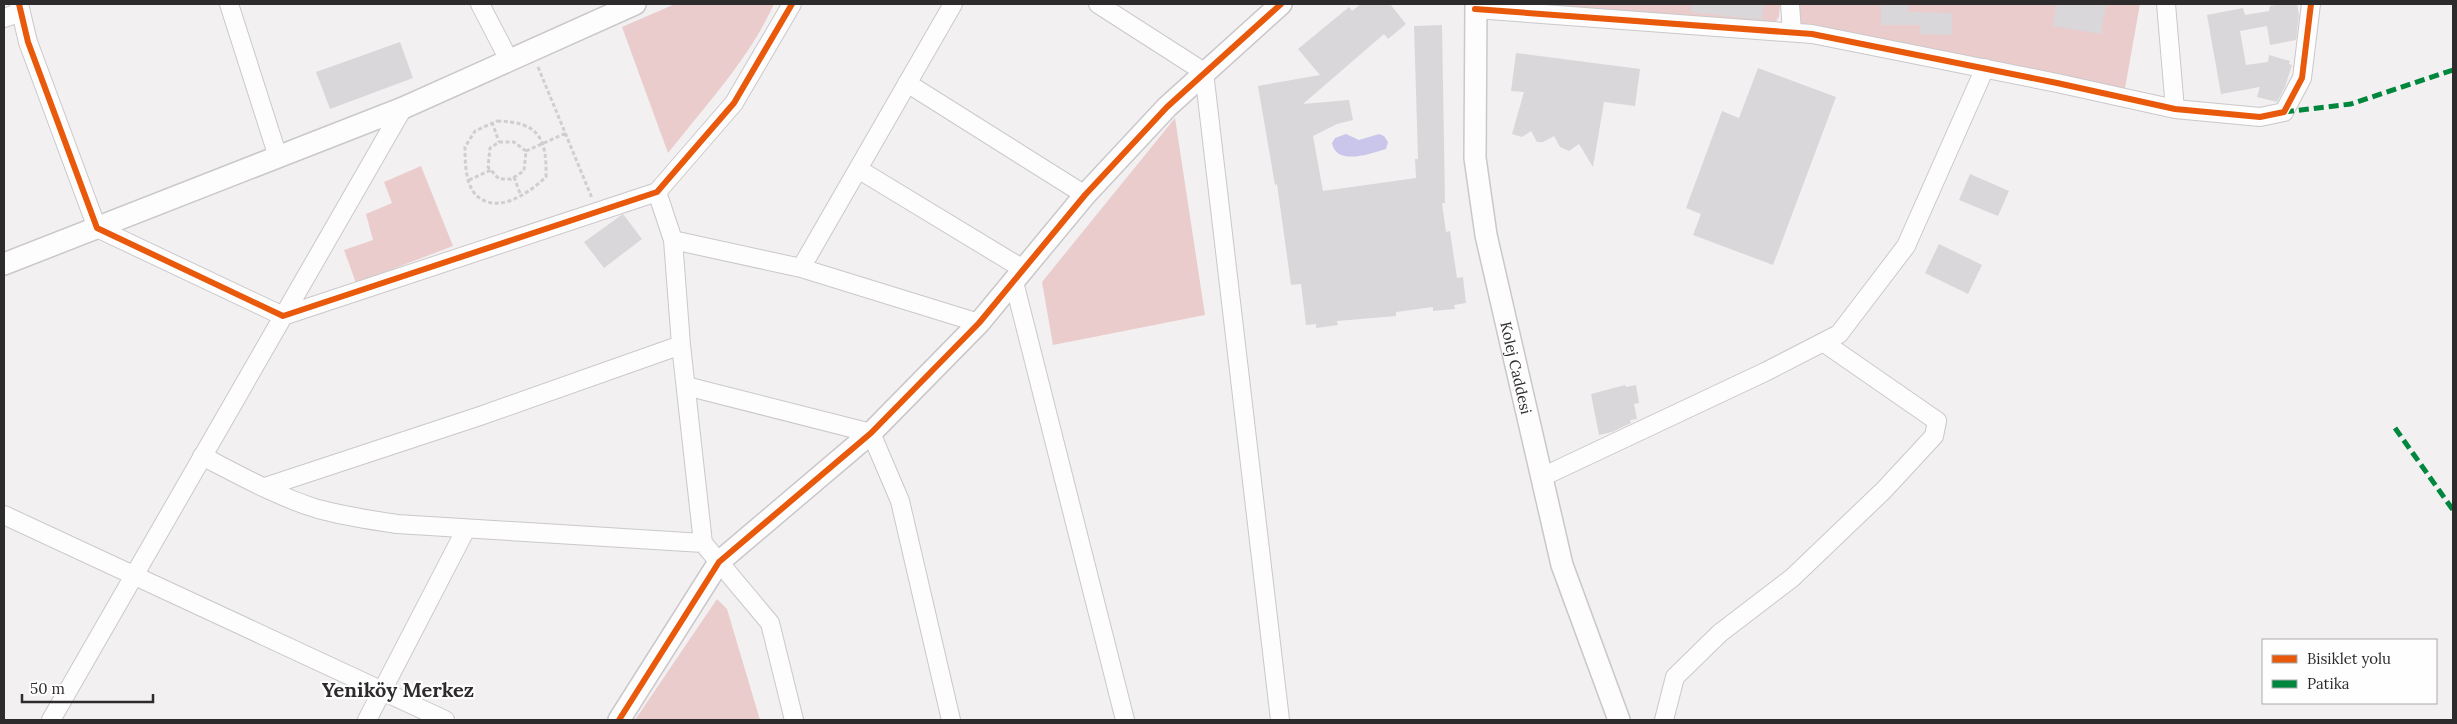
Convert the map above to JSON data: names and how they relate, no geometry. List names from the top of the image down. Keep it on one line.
{"streets":{"street":["Kolej Caddesi"]},"districts":["Yeniköy Merkez"],"legend":["Bisiklet yolu","Patika"],"scale_bar":"50 m"}
